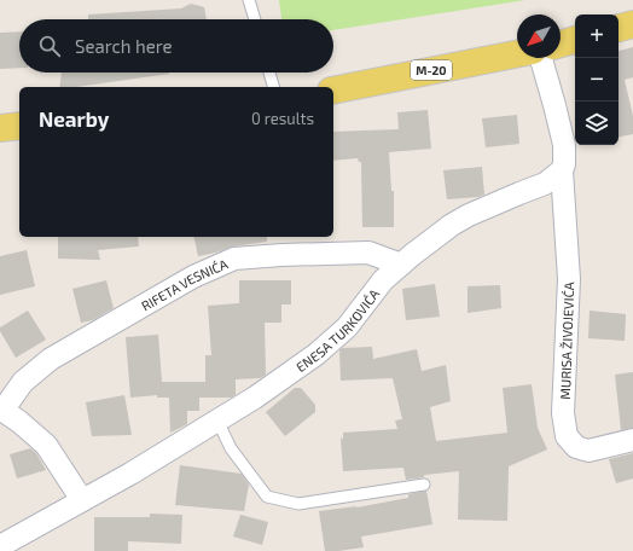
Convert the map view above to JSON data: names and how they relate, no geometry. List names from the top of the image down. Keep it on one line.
{"streets":{"main road":["M-20"],"street":["RIFETA VESNIĆA","ENESA TURKOVIĆA","MURISA ŽIVOJEVIĆA"]},"crossings":[["RIFETA VESNIĆA","ENESA TURKOVIĆA"],["ENESA TURKOVIĆA","MURISA ŽIVOJEVIĆA"]],"north":"bottom left","page":{"map_buttons":["+","−"],"search":"Search here","heading":["Nearby","0 results"]}}
